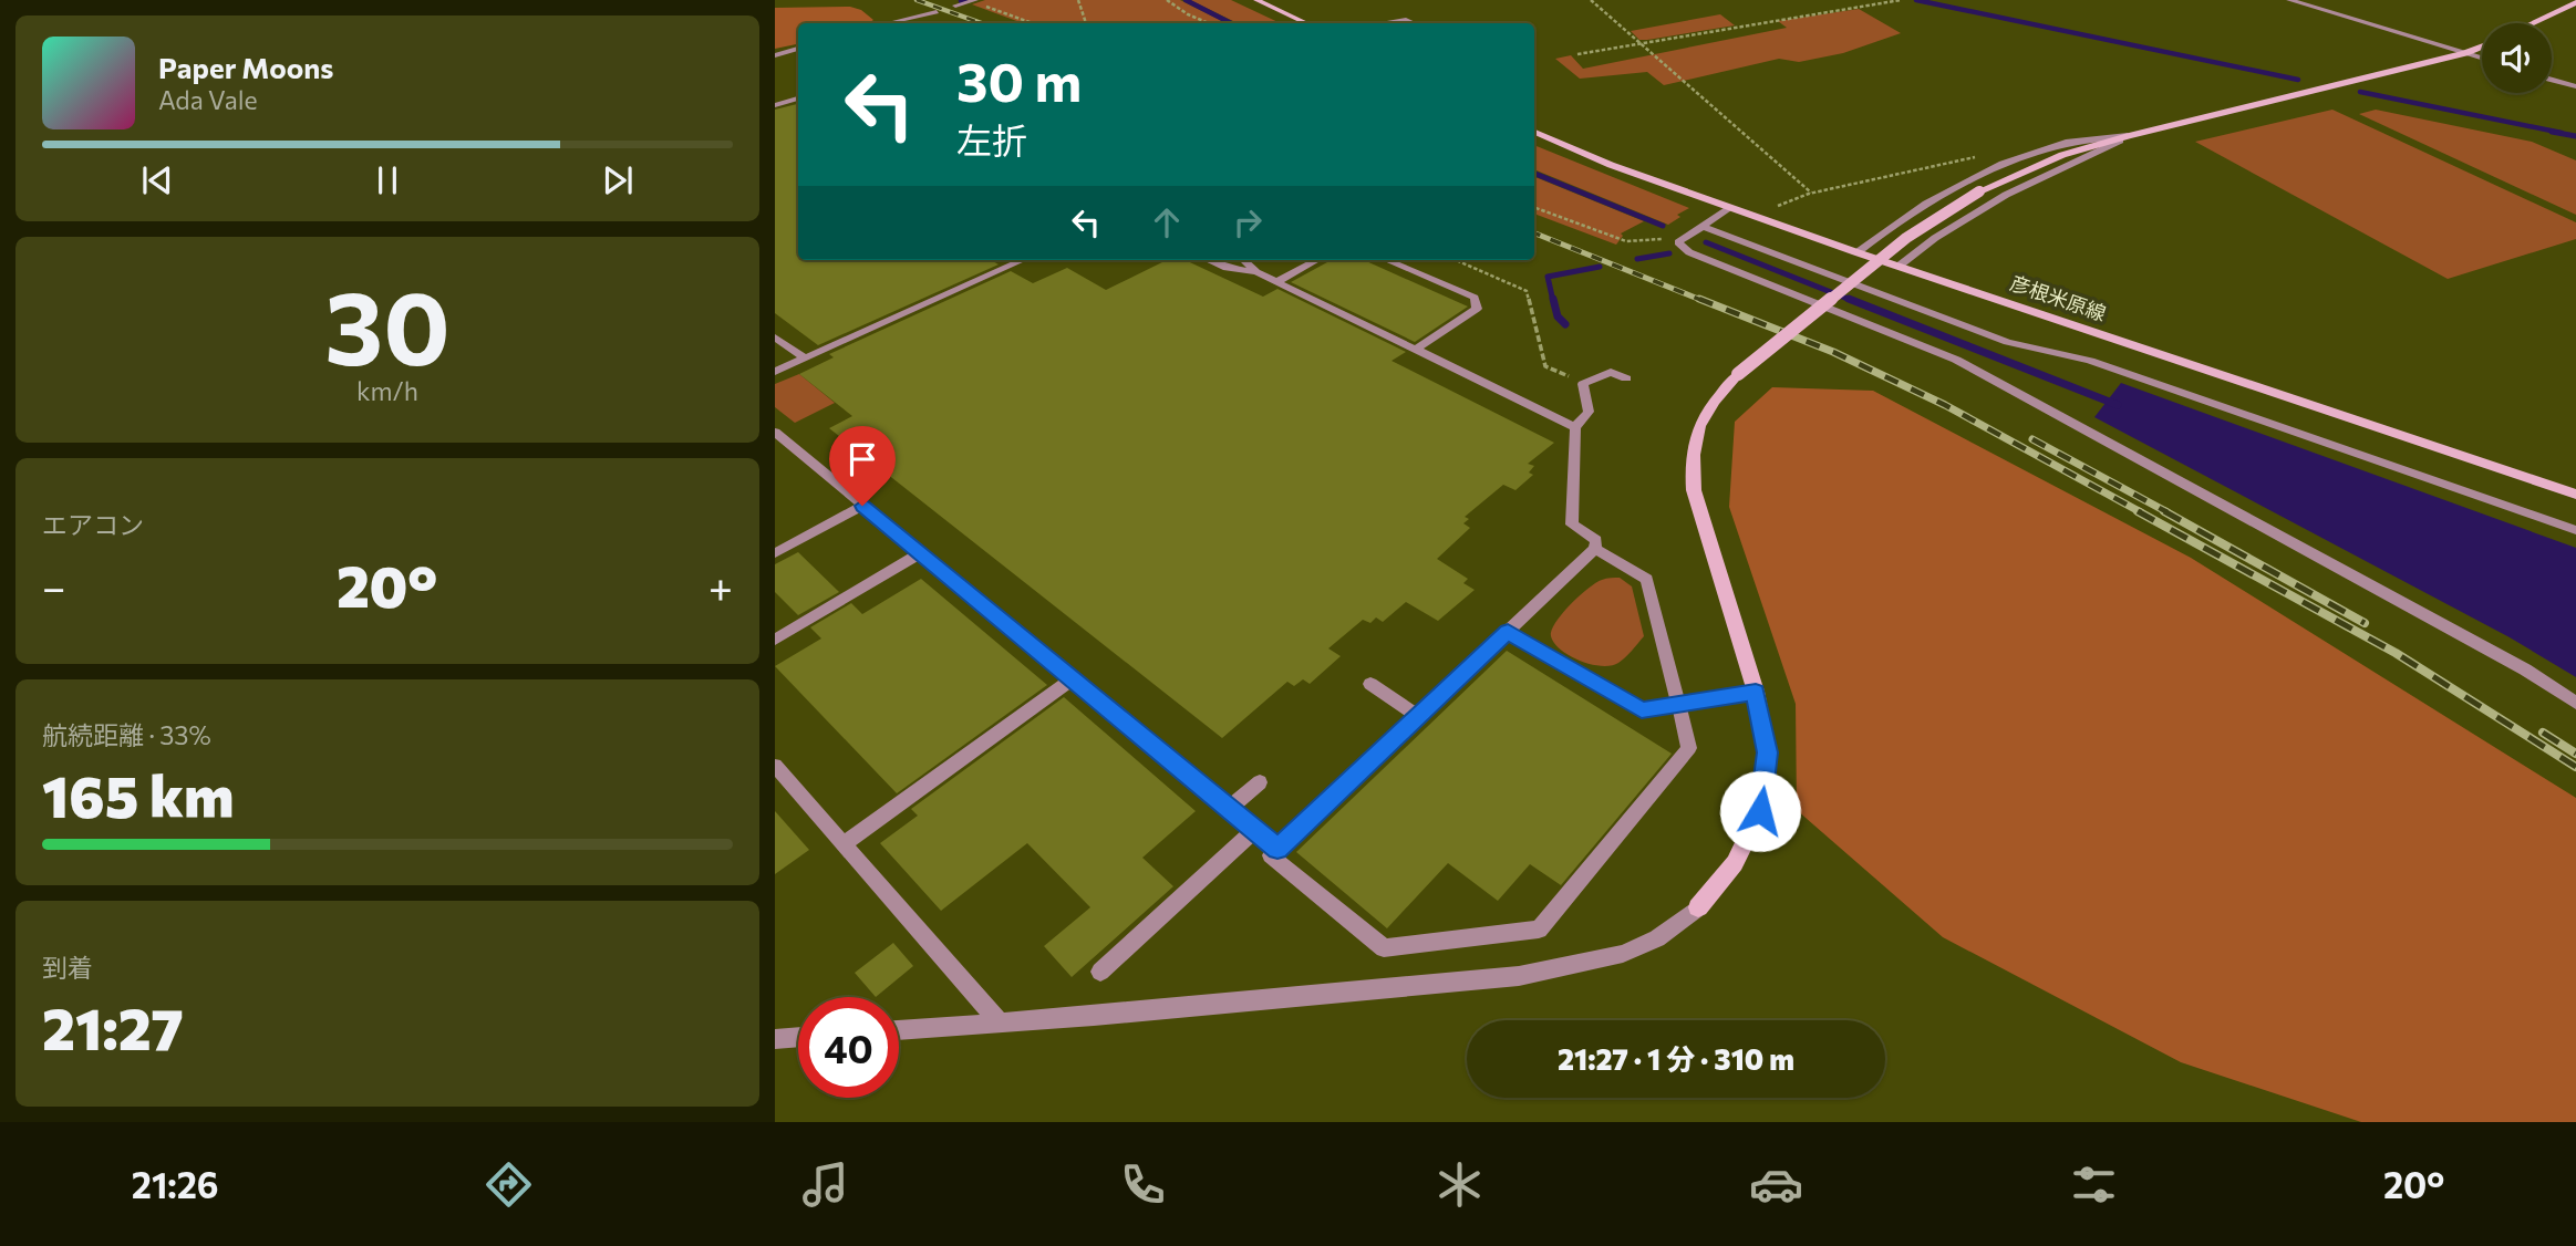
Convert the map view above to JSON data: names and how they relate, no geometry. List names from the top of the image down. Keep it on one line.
{"streets":{"street":["彦根米原線"]},"page":{"turn":["30 m","左折"],"song":["Paper Moons","Ada Vale"],"tile":[["30","km/h"],"エアコン",["航続距離 · 33%","165 km"],["到着","21:27"]],"heat":["−","20°","+"],"limit":"40","trip":"21:27 · 1 分 · 310 m","tabs":["21:26","20°"]}}
